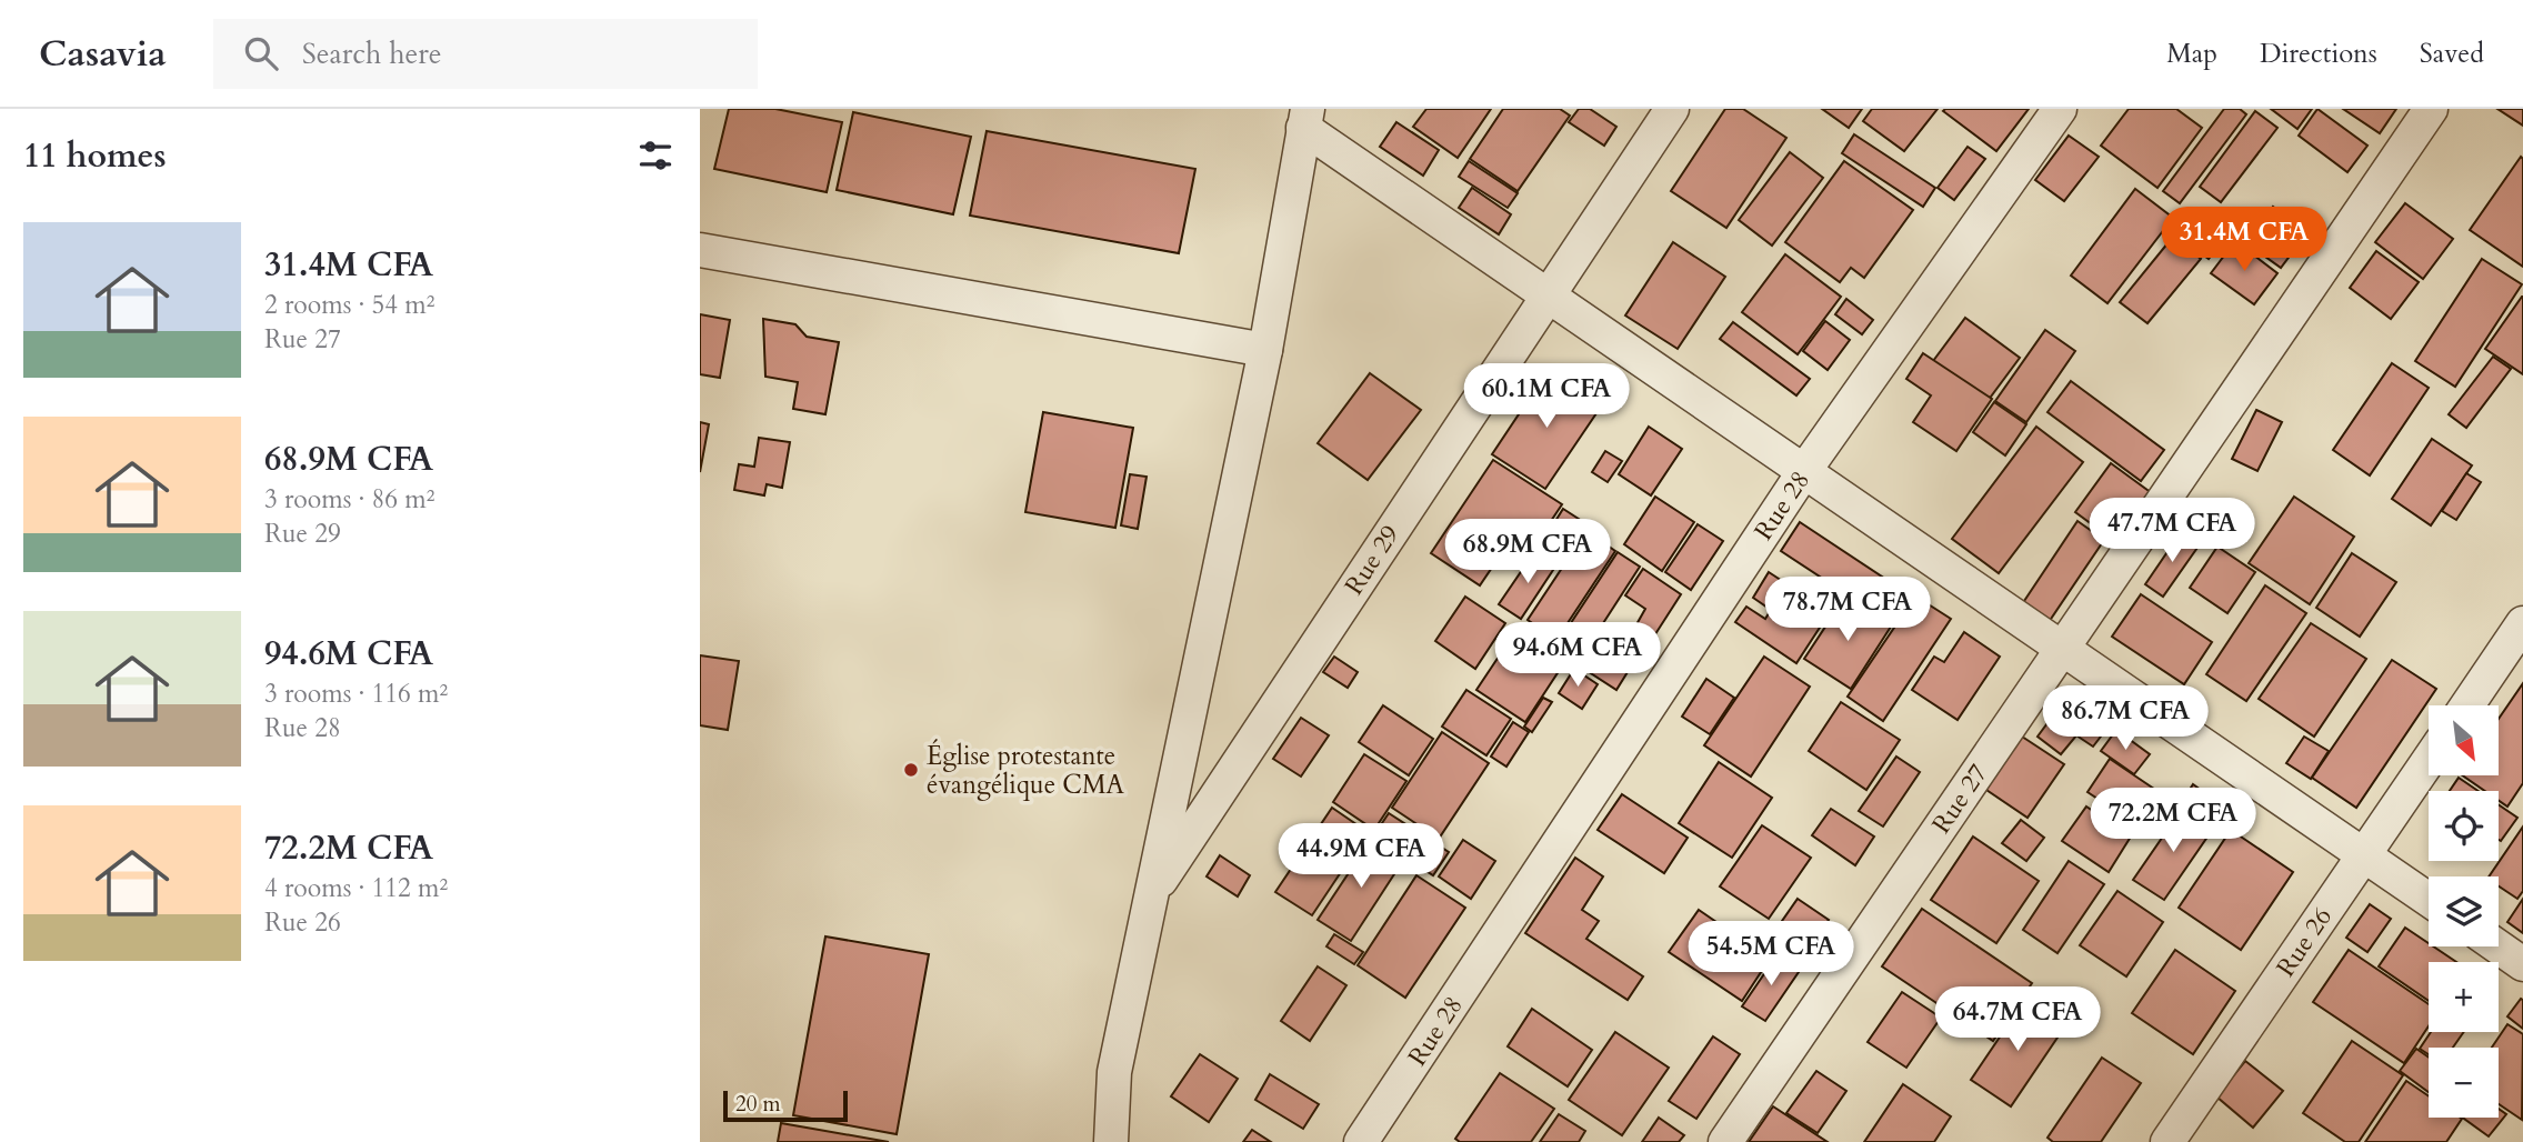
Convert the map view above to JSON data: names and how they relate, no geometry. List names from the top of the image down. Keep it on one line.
{"streets":{"street":["Rue 28","Rue 29","Rue 27","Rue 26"]},"places":["Église protestante évangélique CMA"],"scale_bar":"20 m","north":"bottom right","page":{"header":"Casavia","search":"Search here","nav":["Map","Directions","Saved"],"heading":"11 homes","list":[{"name":"31.4M CFA","note":"2 rooms · 54 m² · Rue 27"},{"name":"68.9M CFA","note":"3 rooms · 86 m² · Rue 29"},{"name":"94.6M CFA","note":"3 rooms · 116 m² · Rue 28"},{"name":"72.2M CFA","note":"4 rooms · 112 m² · Rue 26"}],"price":["31.4M CFA","60.1M CFA","47.7M CFA","68.9M CFA","78.7M CFA","94.6M CFA","86.7M CFA","72.2M CFA","44.9M CFA","54.5M CFA","64.7M CFA"],"map_buttons":["+","−"],"scale":"20 m"}}
